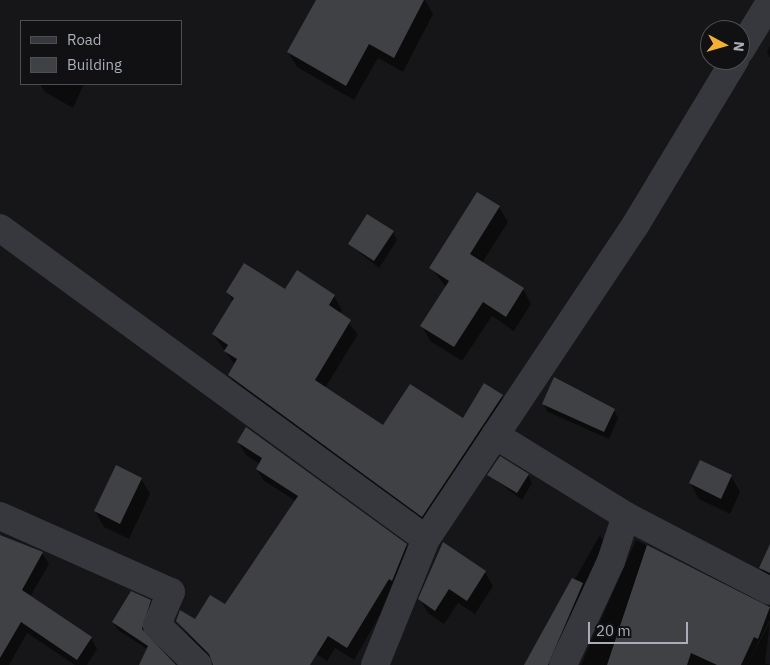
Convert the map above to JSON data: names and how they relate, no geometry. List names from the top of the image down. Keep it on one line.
{"legend":["Road","Building"],"scale_bar":"20 m","north":"right"}
